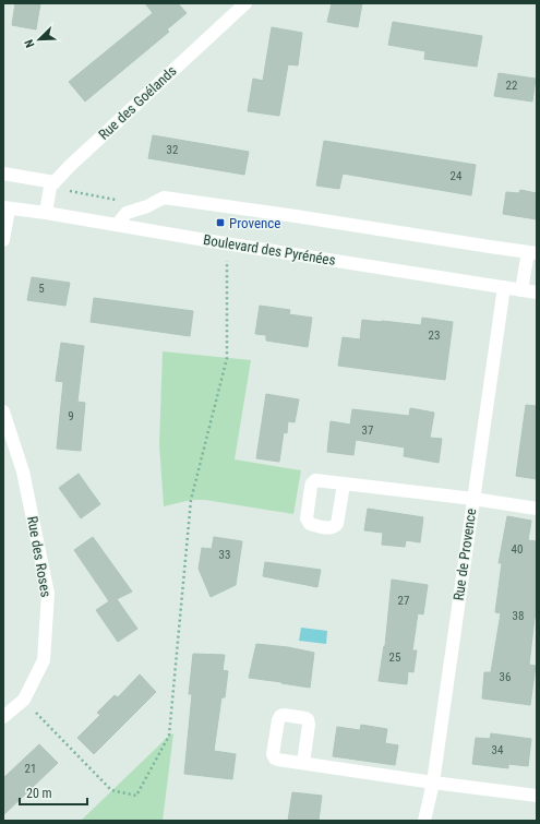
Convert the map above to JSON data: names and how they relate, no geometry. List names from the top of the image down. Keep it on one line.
{"streets":{"street":["Rue des Goélands","Boulevard des Pyrénées","Rue de Provence","Rue des Roses"]},"crossings":[["Rue des Goélands","Boulevard des Pyrénées"],["Boulevard des Pyrénées","Rue de Provence"]],"places":{"transit":["Provence"]},"house_numbers":["22","32","24","5","23","9","37","40","33","27","38","25","36","34","21"],"scale_bar":"20 m","north":"bottom left"}
